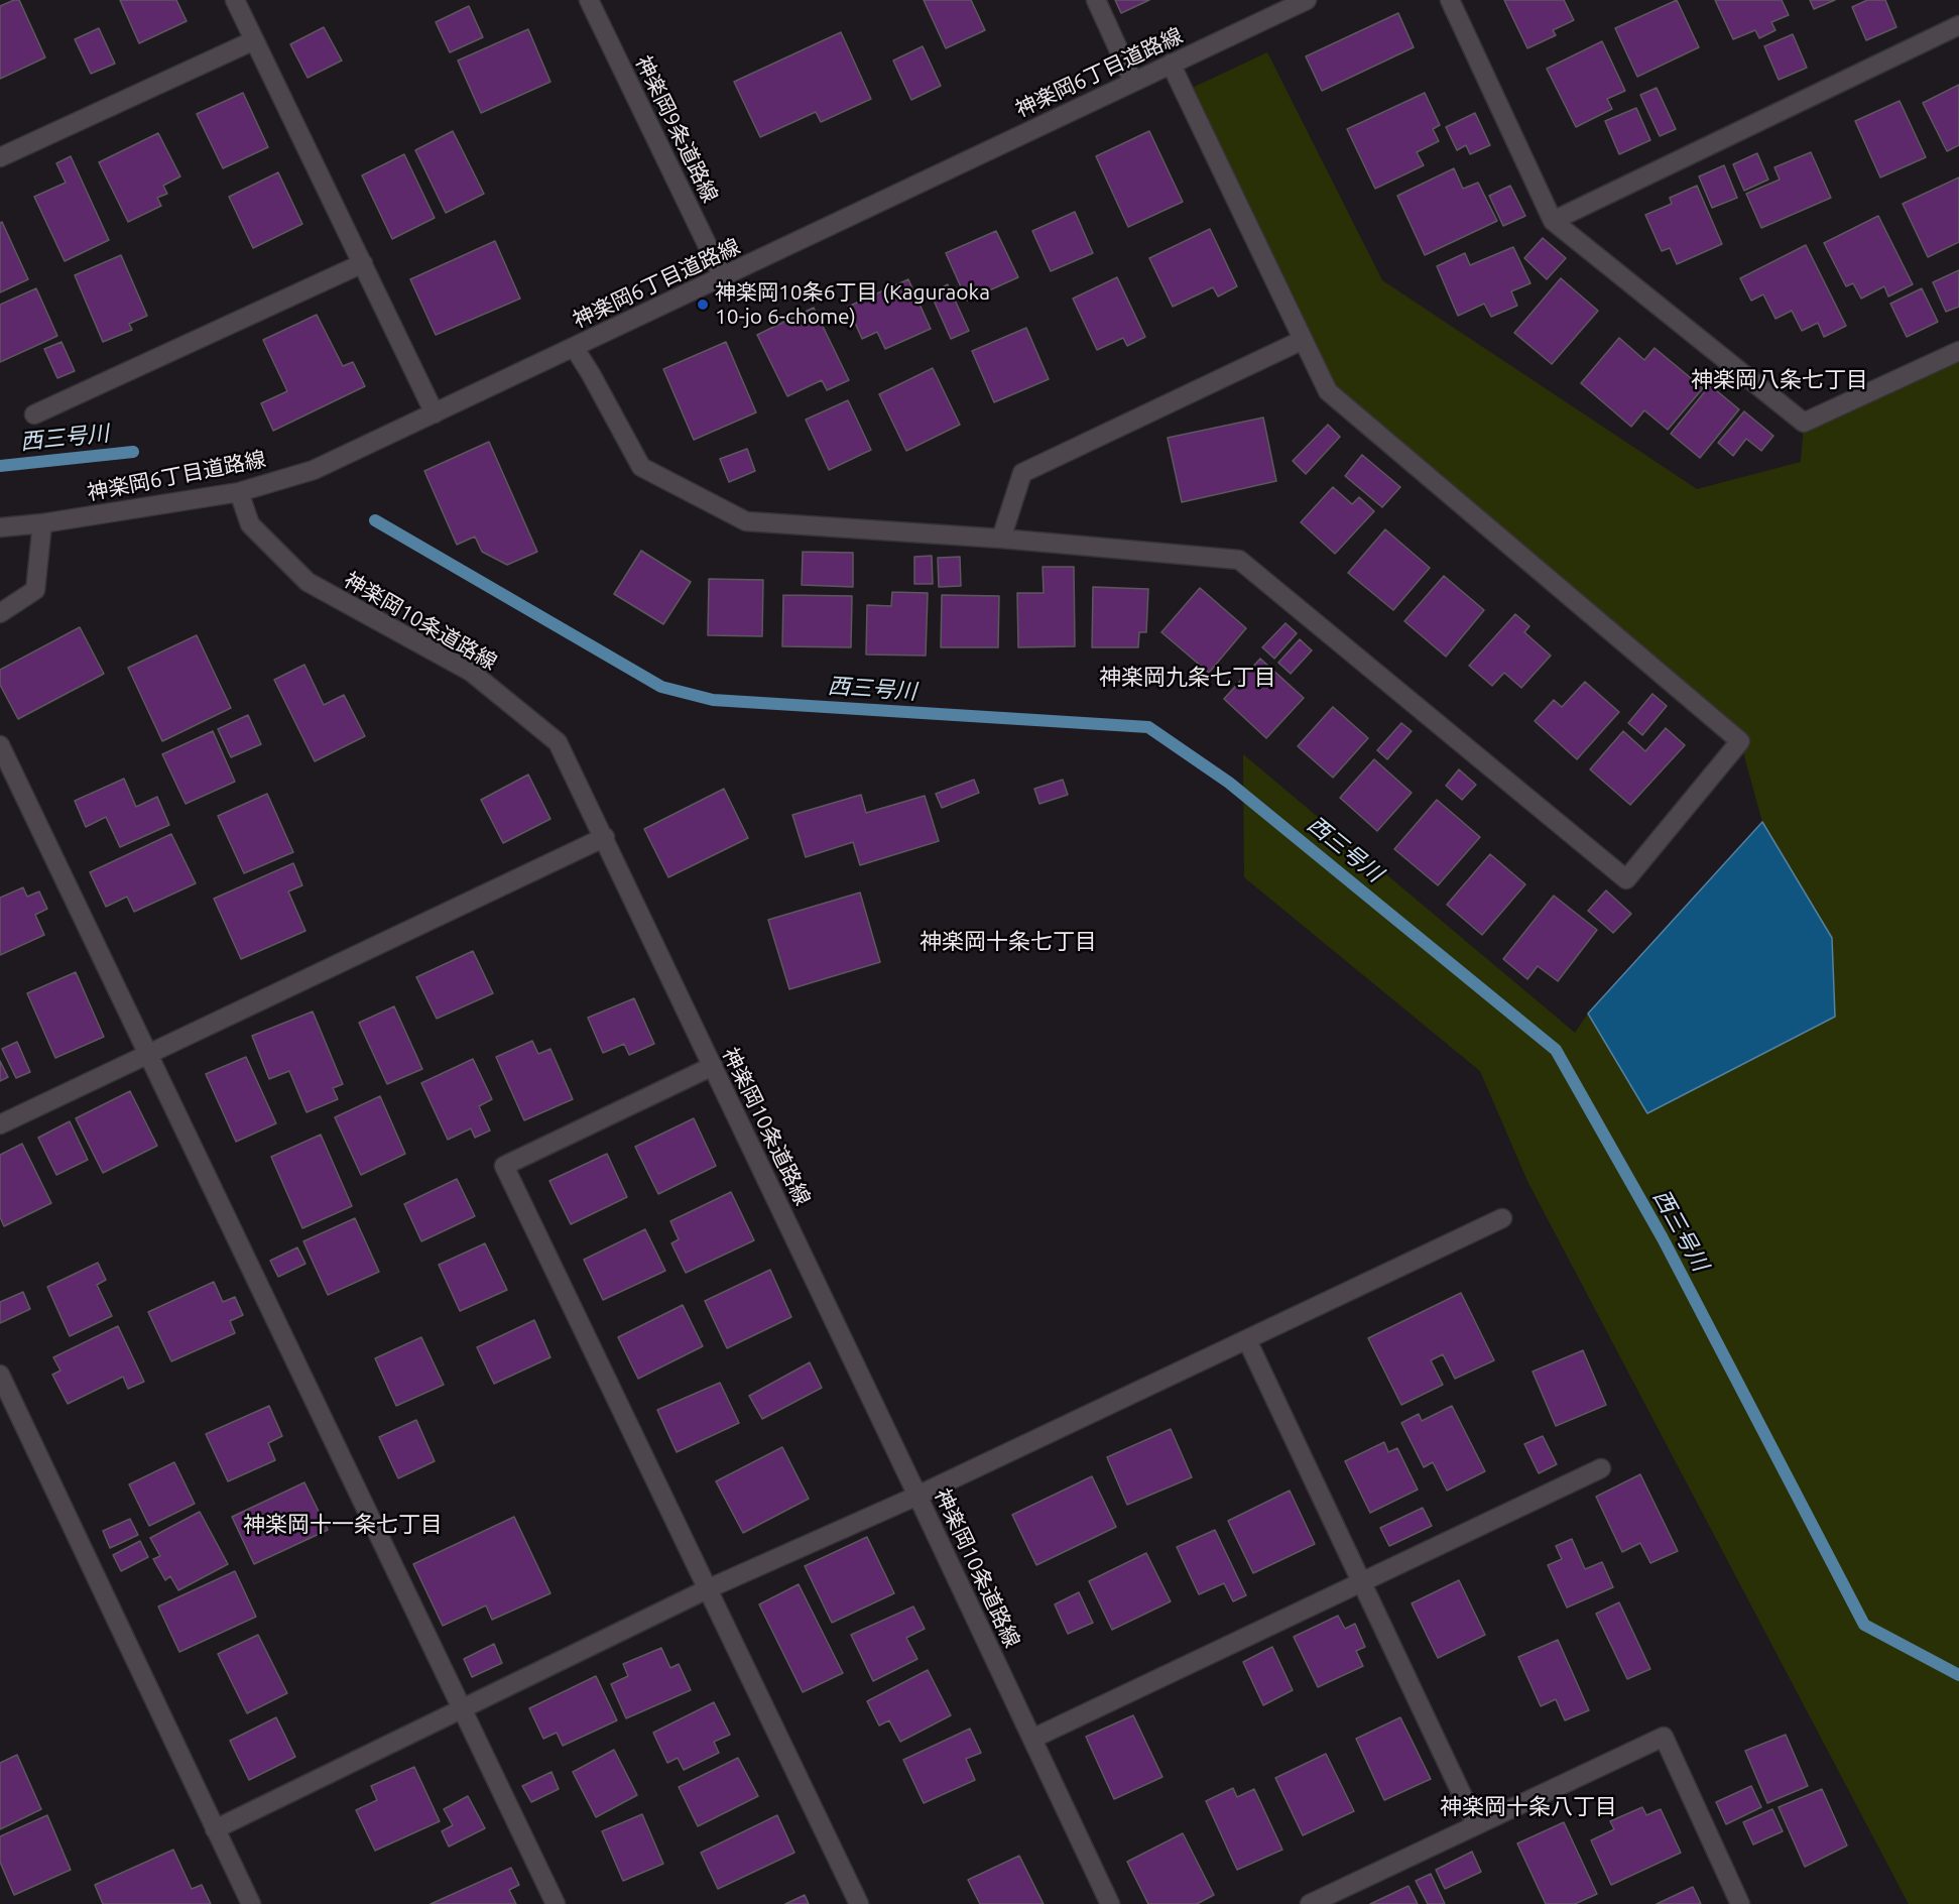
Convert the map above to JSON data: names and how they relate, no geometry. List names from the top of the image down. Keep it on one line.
{"streets":{"street":["神楽岡6丁目道路線","神楽岡9条道路線","神楽岡10条道路線"]},"crossings":[["神楽岡6丁目道路線","神楽岡9条道路線"],["神楽岡6丁目道路線","神楽岡10条道路線"]],"districts":["神楽岡八条七丁目","神楽岡九条七丁目","神楽岡十条七丁目","神楽岡十一条七丁目","神楽岡十条八丁目"],"water":["西三号川"],"places":["神楽岡10条6丁目 (Kaguraoka 10-jo 6-chome)"]}
